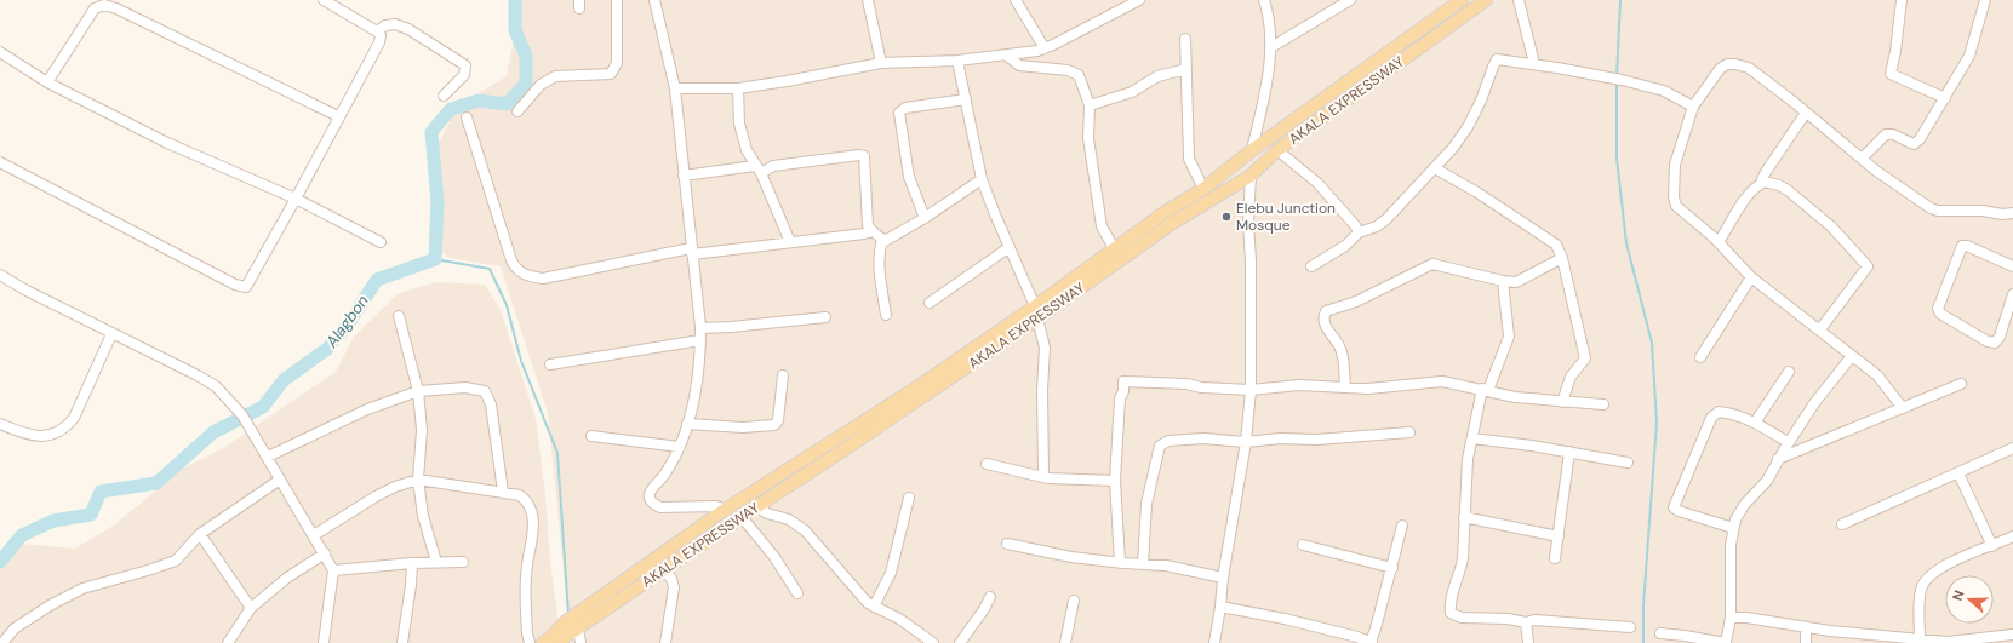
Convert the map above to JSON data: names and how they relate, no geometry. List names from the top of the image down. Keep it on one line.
{"streets":{"main road":["AKALA EXPRESSWAY"]},"water":["Alagbon"],"places":["Elebu Junction Mosque"],"north":"left"}
